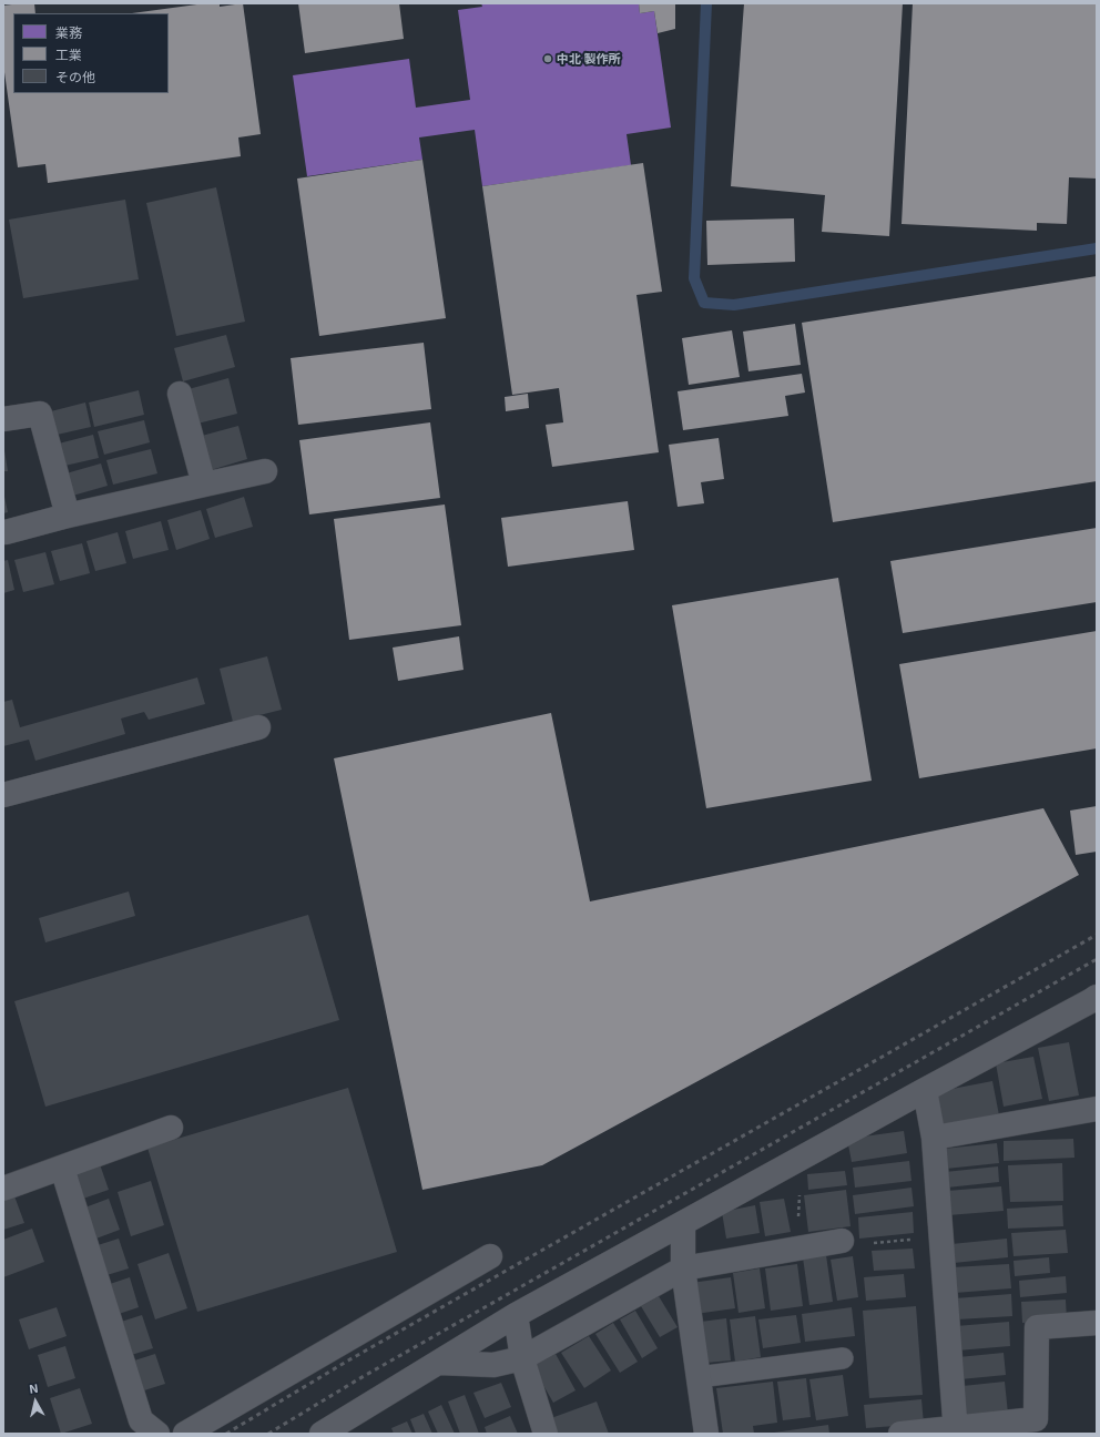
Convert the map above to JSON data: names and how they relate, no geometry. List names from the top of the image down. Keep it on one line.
{"places":["中北 製作所"],"legend":["業務","工業","その他"],"north":"top"}
